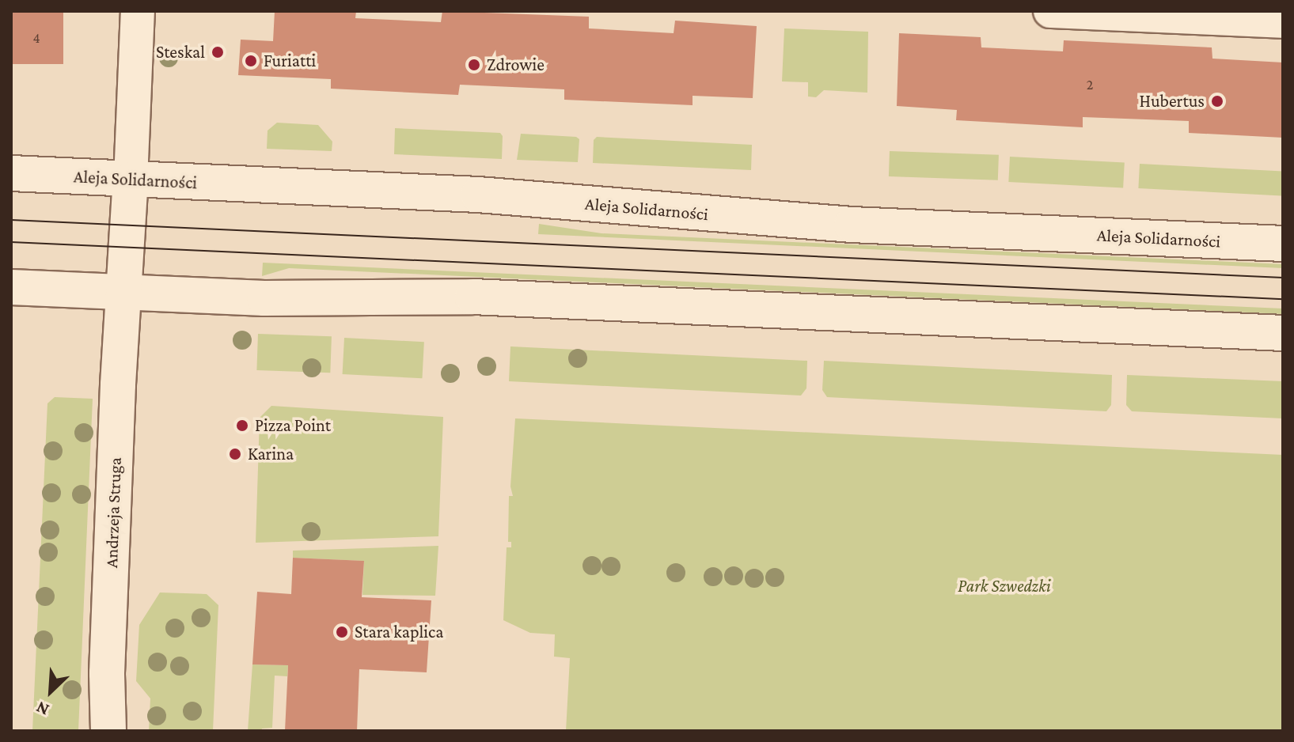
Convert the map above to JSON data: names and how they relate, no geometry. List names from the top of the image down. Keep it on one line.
{"streets":{"street":["Aleja Solidarności","Andrzeja Struga"]},"crossings":[["Aleja Solidarności","Andrzeja Struga"]],"parks":["Park Szwedzki"],"places":["Steskal","Furiatti","Zdrowie","Hubertus","Pizza Point","Karina","Stara kaplica"],"house_numbers":["4","2"],"north":"bottom left"}
